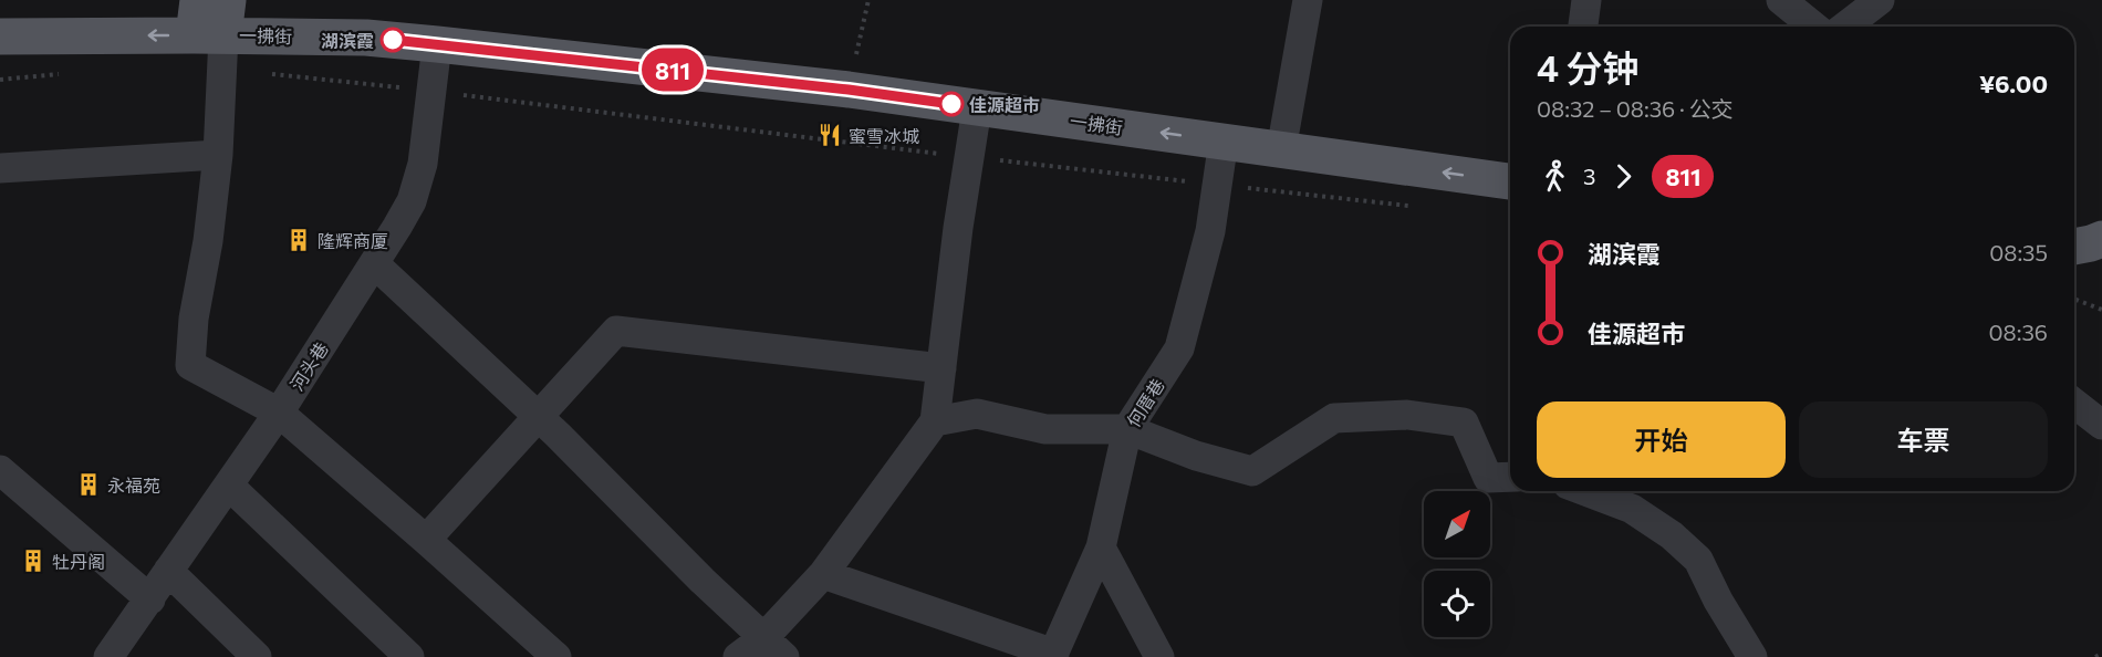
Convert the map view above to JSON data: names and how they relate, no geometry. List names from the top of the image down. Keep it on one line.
{"streets":{"main road":["一拂街"],"street":["河头巷","何厝巷"]},"crossings":[["一拂街","河头巷"],["一拂街","何厝巷"]],"one_way":["一拂街"],"places":{"other":["湖滨霞","佳源超市"],"restaurant":["蜜雪冰城"],"building":["隆辉商厦","永福苑","牡丹阁"]},"lines":["bus line 811"],"north":"top right","page":{"on_map":"811","heading":["4 分钟","08:32 – 08:36 · 公交","¥6.00"],"legs":["3","811"],"list":[{"name":"湖滨霞","value":"08:35"},{"name":"佳源超市","value":"08:36"}],"buttons":["开始","车票"]}}
